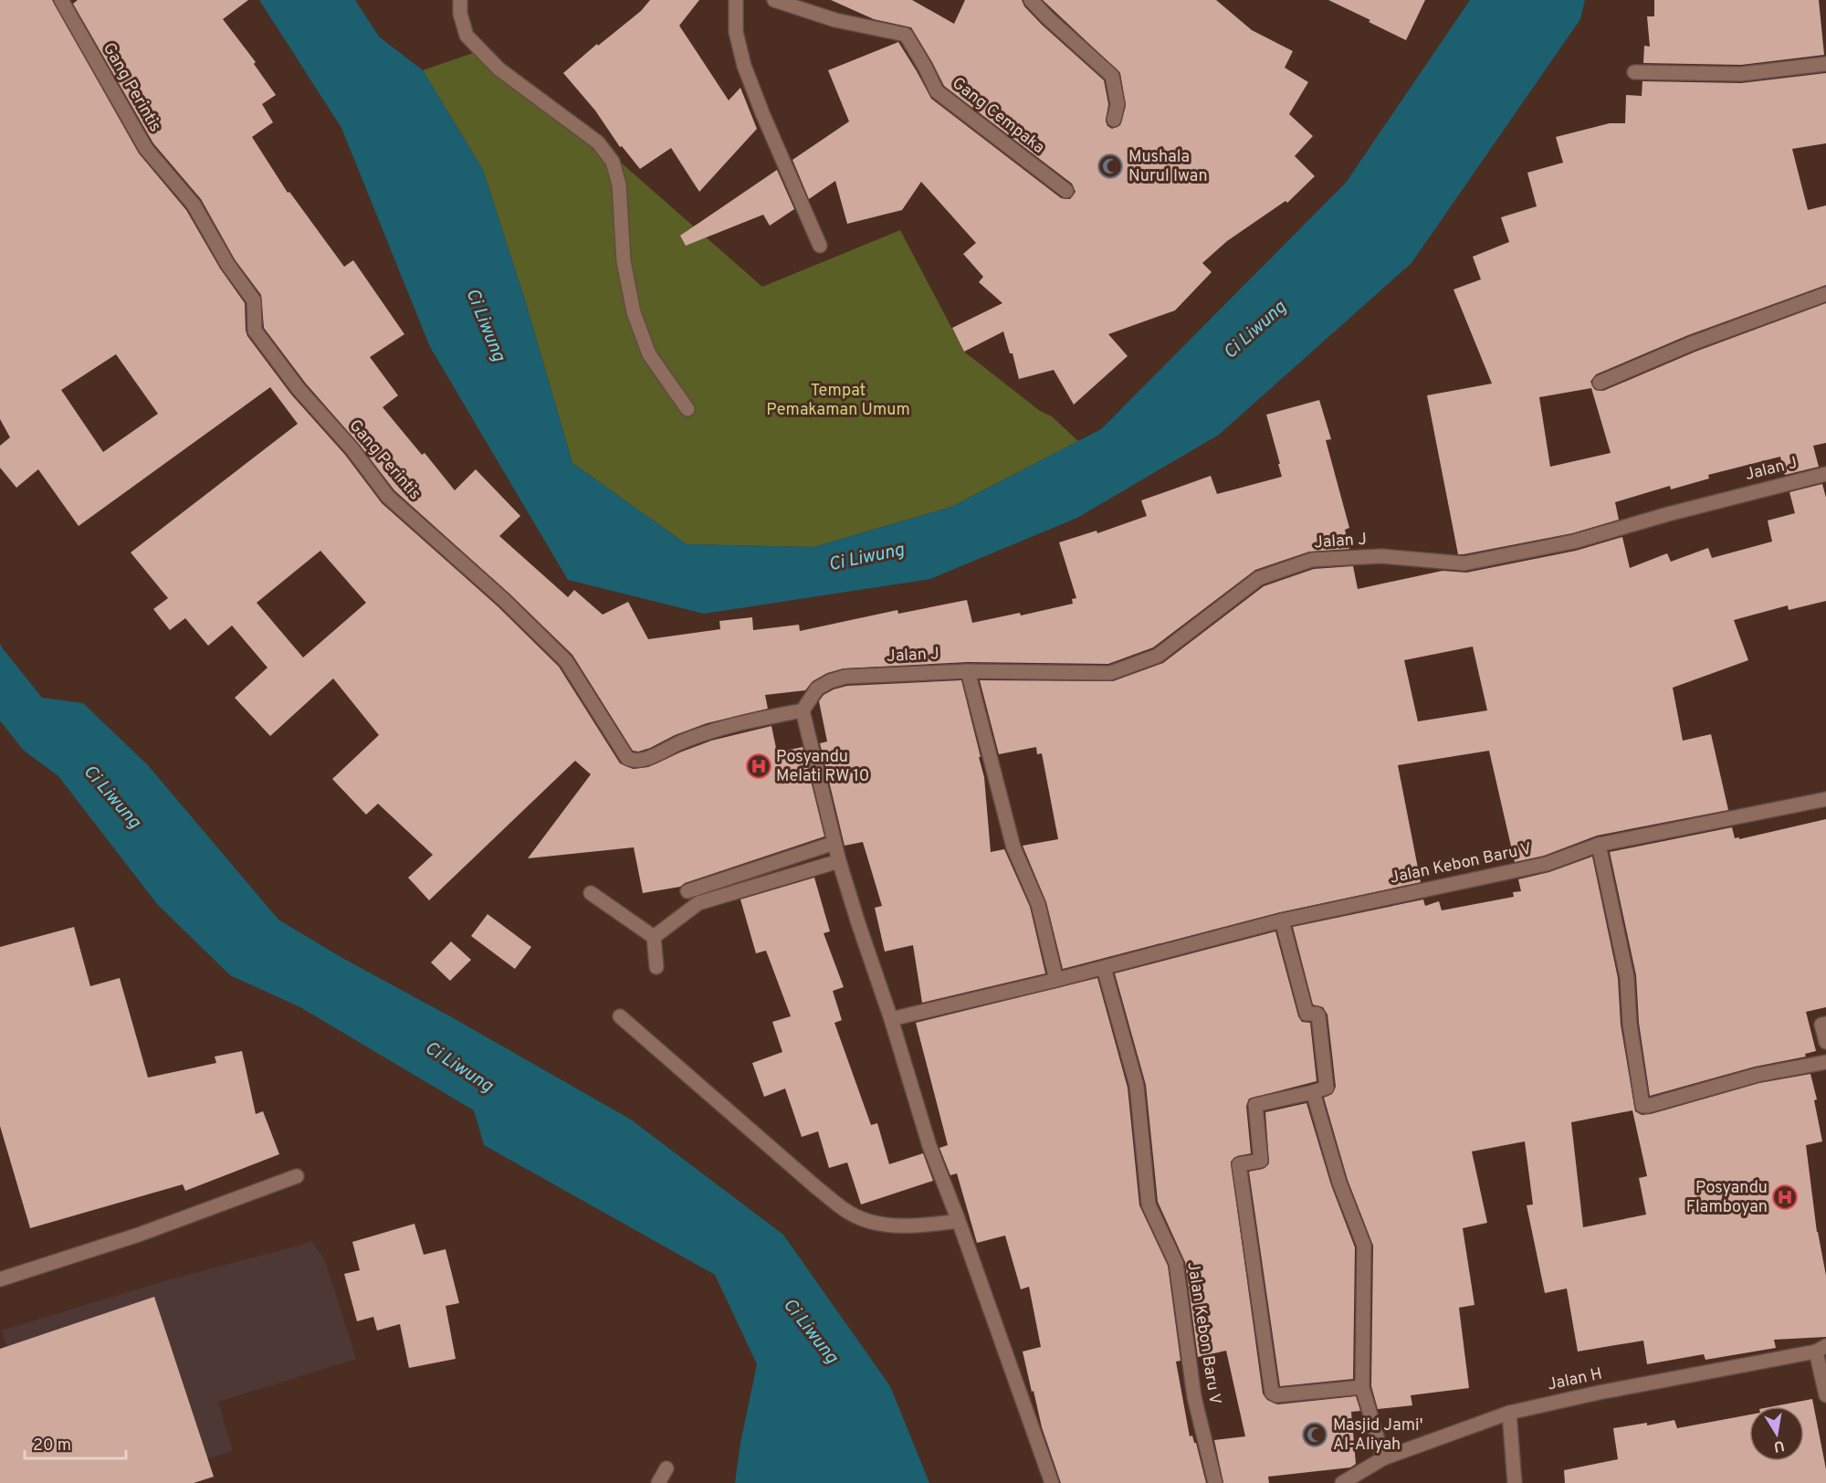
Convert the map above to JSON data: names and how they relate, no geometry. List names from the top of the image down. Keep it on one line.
{"streets":{"street":["Gang Perintis","Gang Cempaka","Jalan J","Jalan Kebon Baru V","Jalan H"]},"crossings":[["Gang Perintis","Jalan J"]],"water":["Ci Liwung"],"parks":["Tempat Pemakaman Umum"],"places":{"mosque":["Mushala Nurul Iwan","Masjid Jami' Al-Aliyah"],"hospital":["Posyandu Melati RW 10","Posyandu Flamboyan"]},"scale_bar":"20 m","north":"bottom"}
